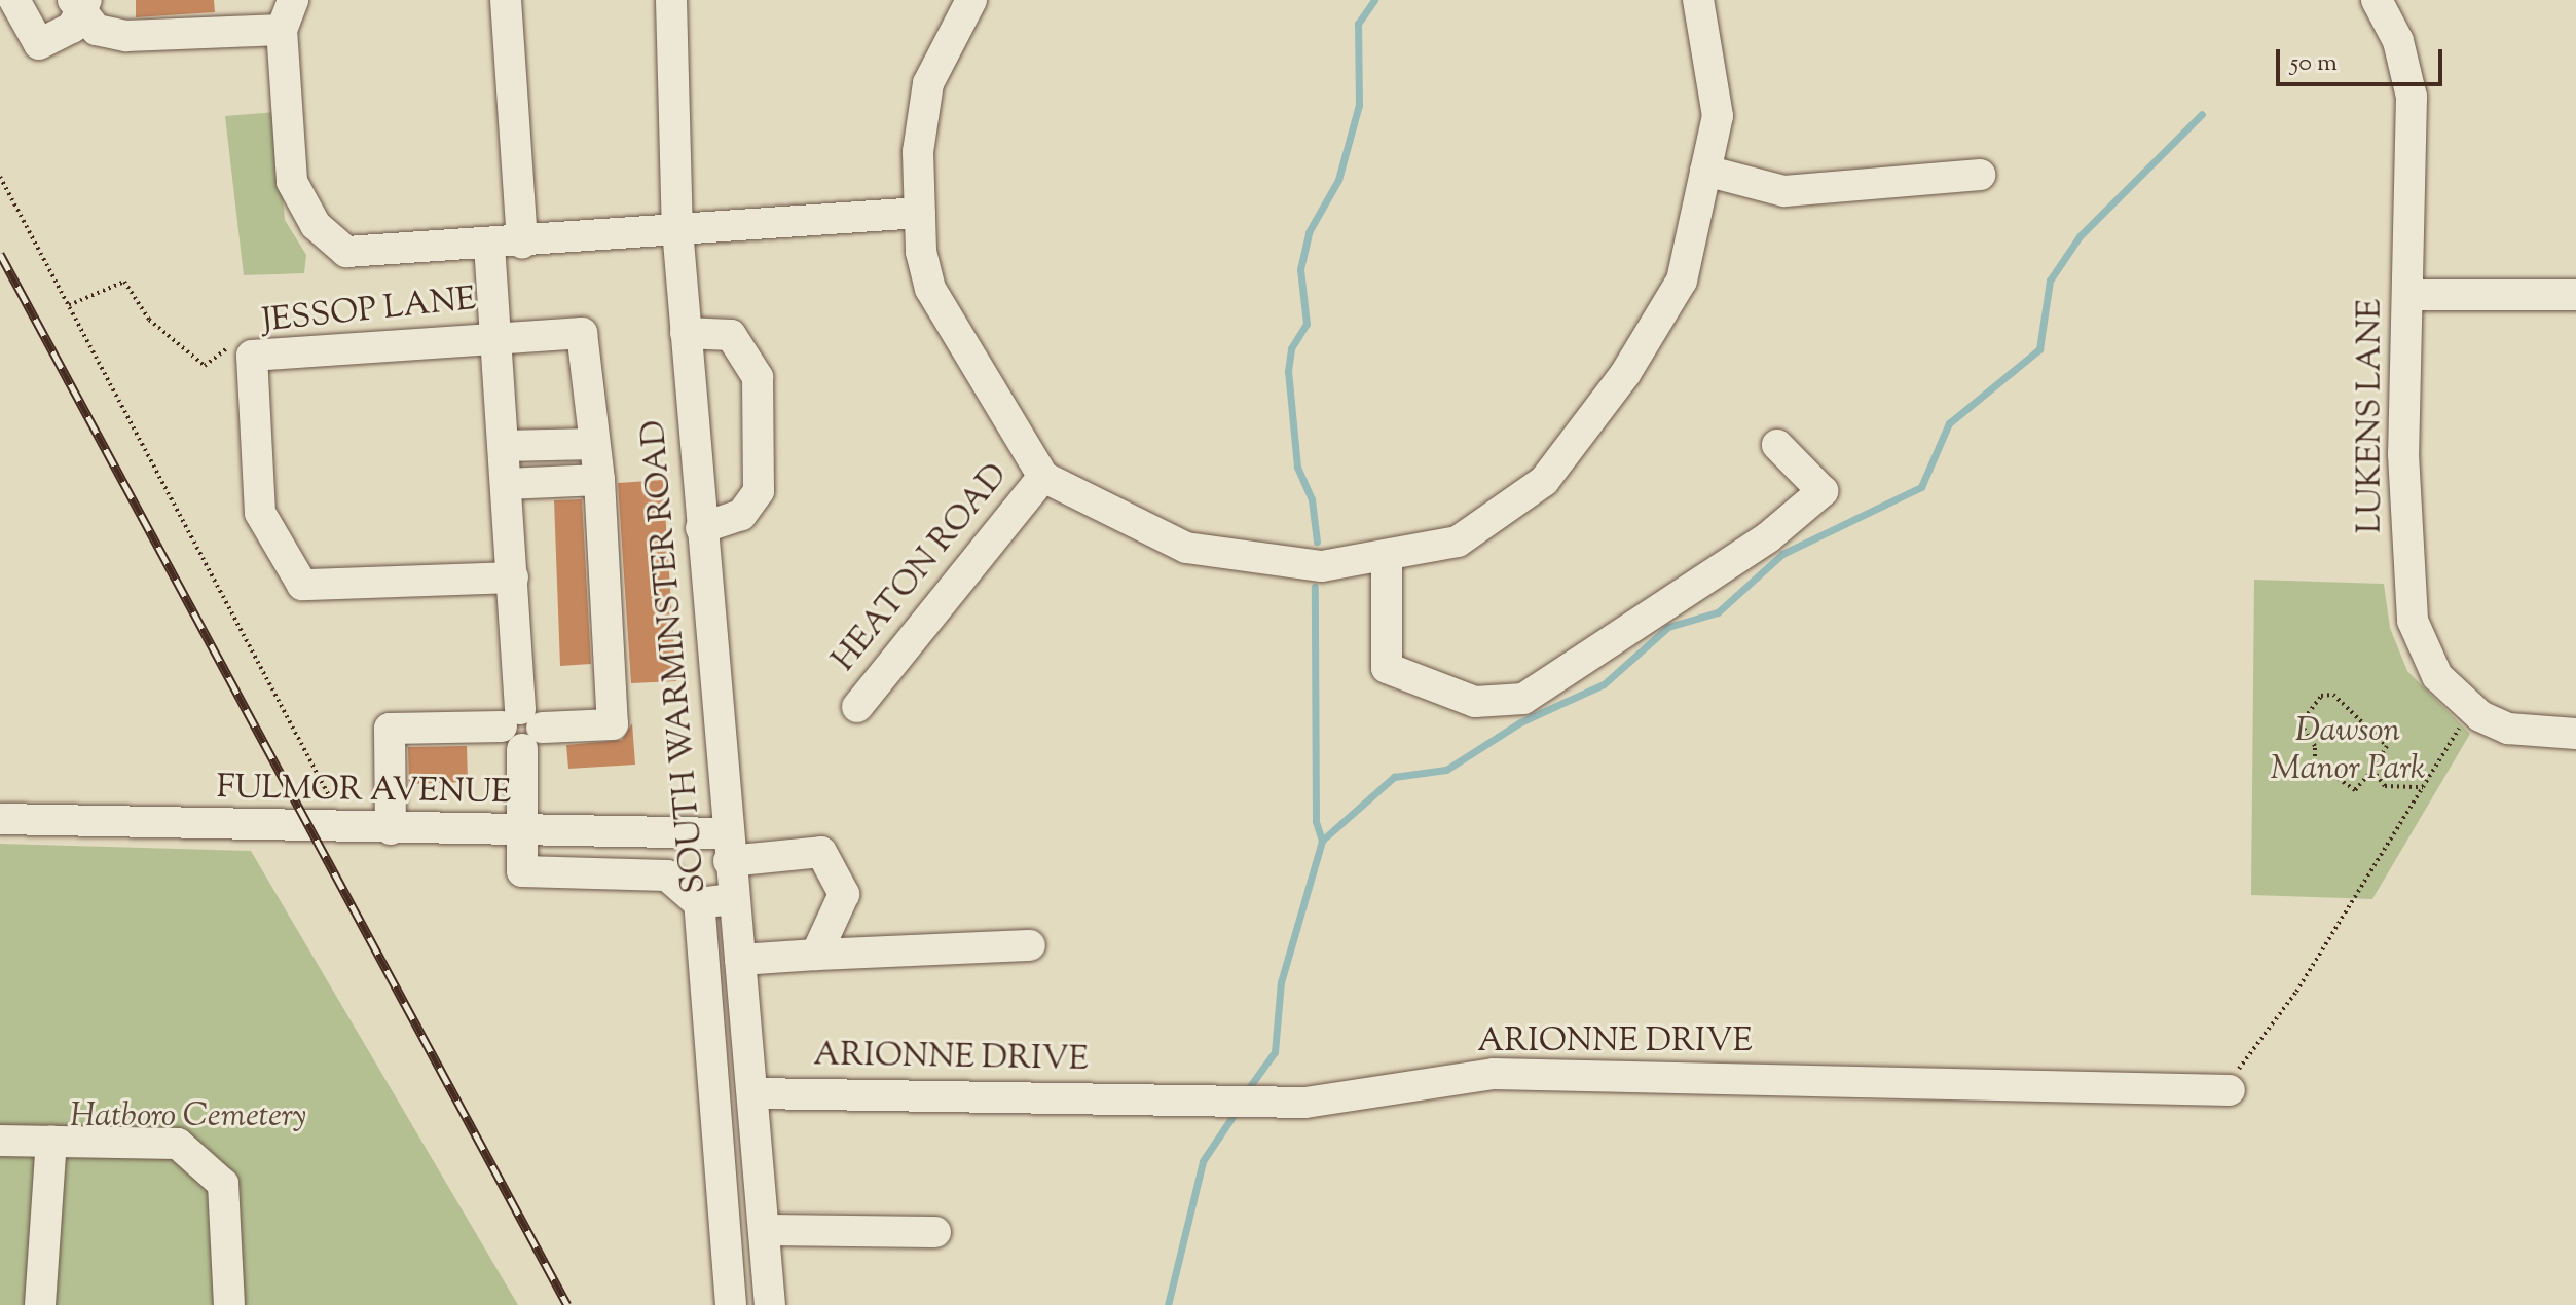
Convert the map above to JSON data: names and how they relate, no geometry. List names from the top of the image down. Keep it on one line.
{"streets":{"street":["JESSOP LANE","LUKENS LANE","HEATON ROAD","SOUTH WARMINSTER ROAD","FULMOR AVENUE","ARIONNE DRIVE"]},"crossings":[["SOUTH WARMINSTER ROAD","FULMOR AVENUE"],["SOUTH WARMINSTER ROAD","ARIONNE DRIVE"]],"parks":["Dawson Manor Park","Hatboro Cemetery"],"scale_bar":"50 m"}
